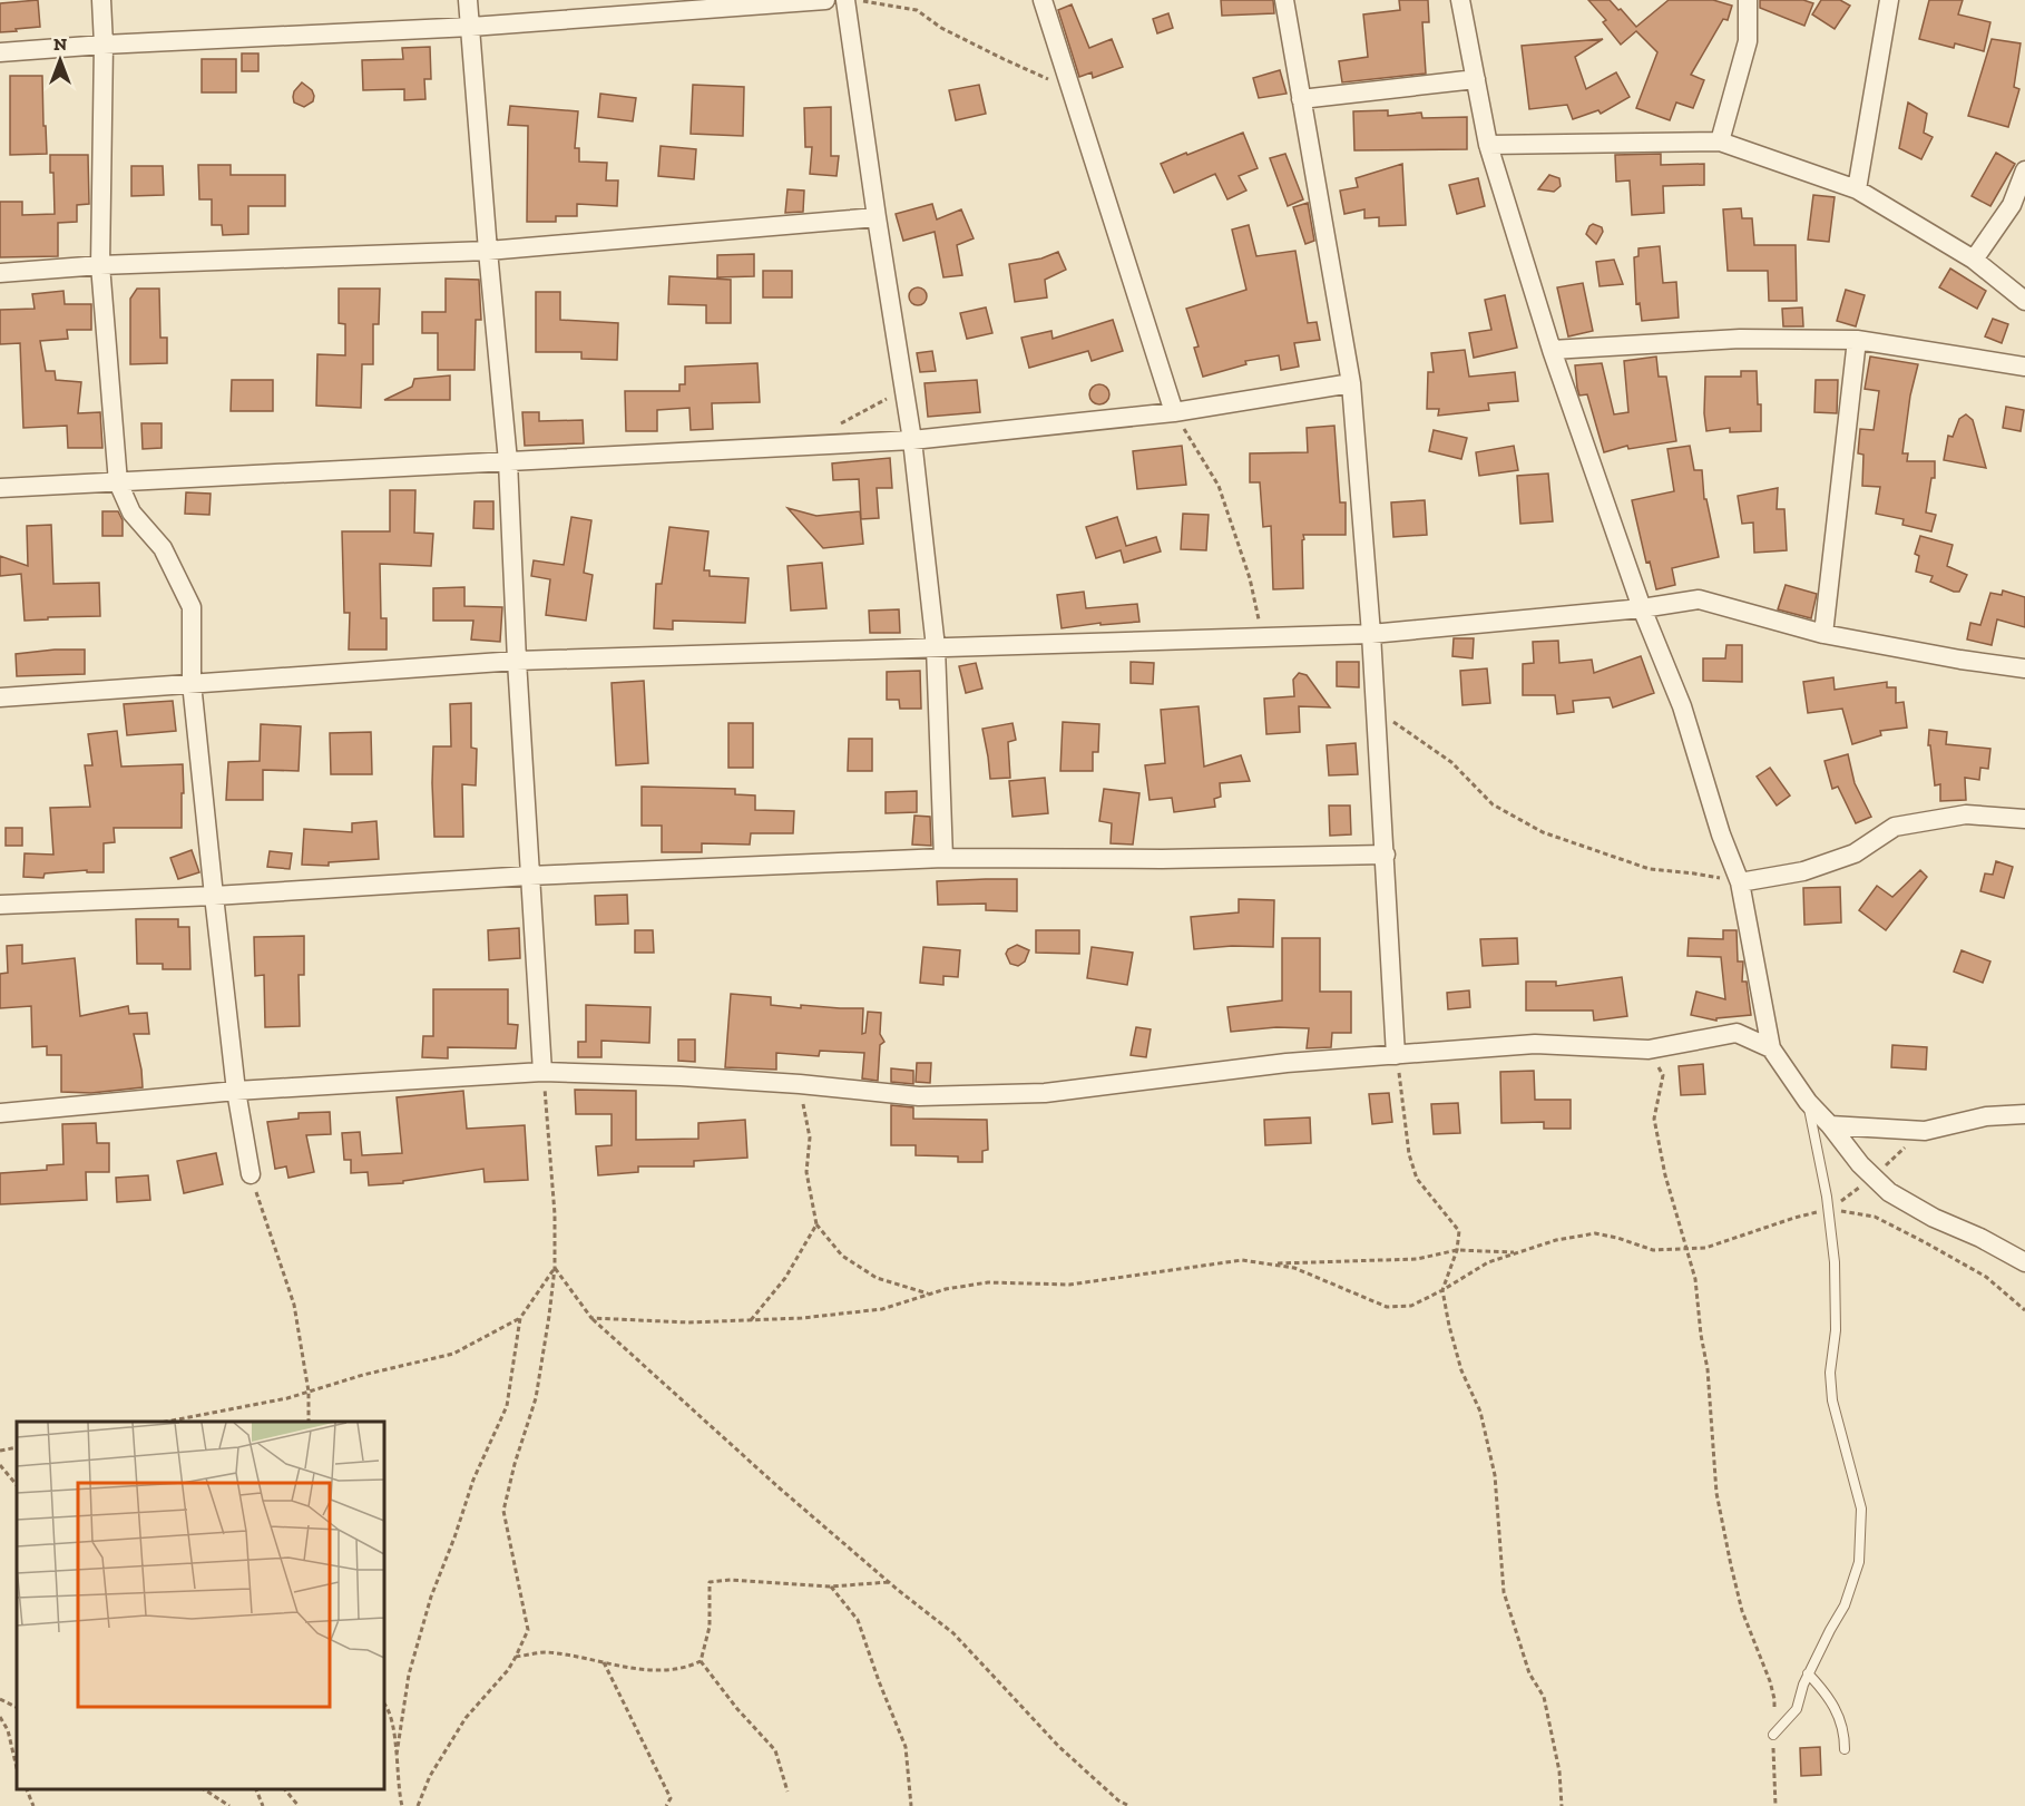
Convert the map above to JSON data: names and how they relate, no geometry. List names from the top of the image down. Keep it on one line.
{"north":"top"}
